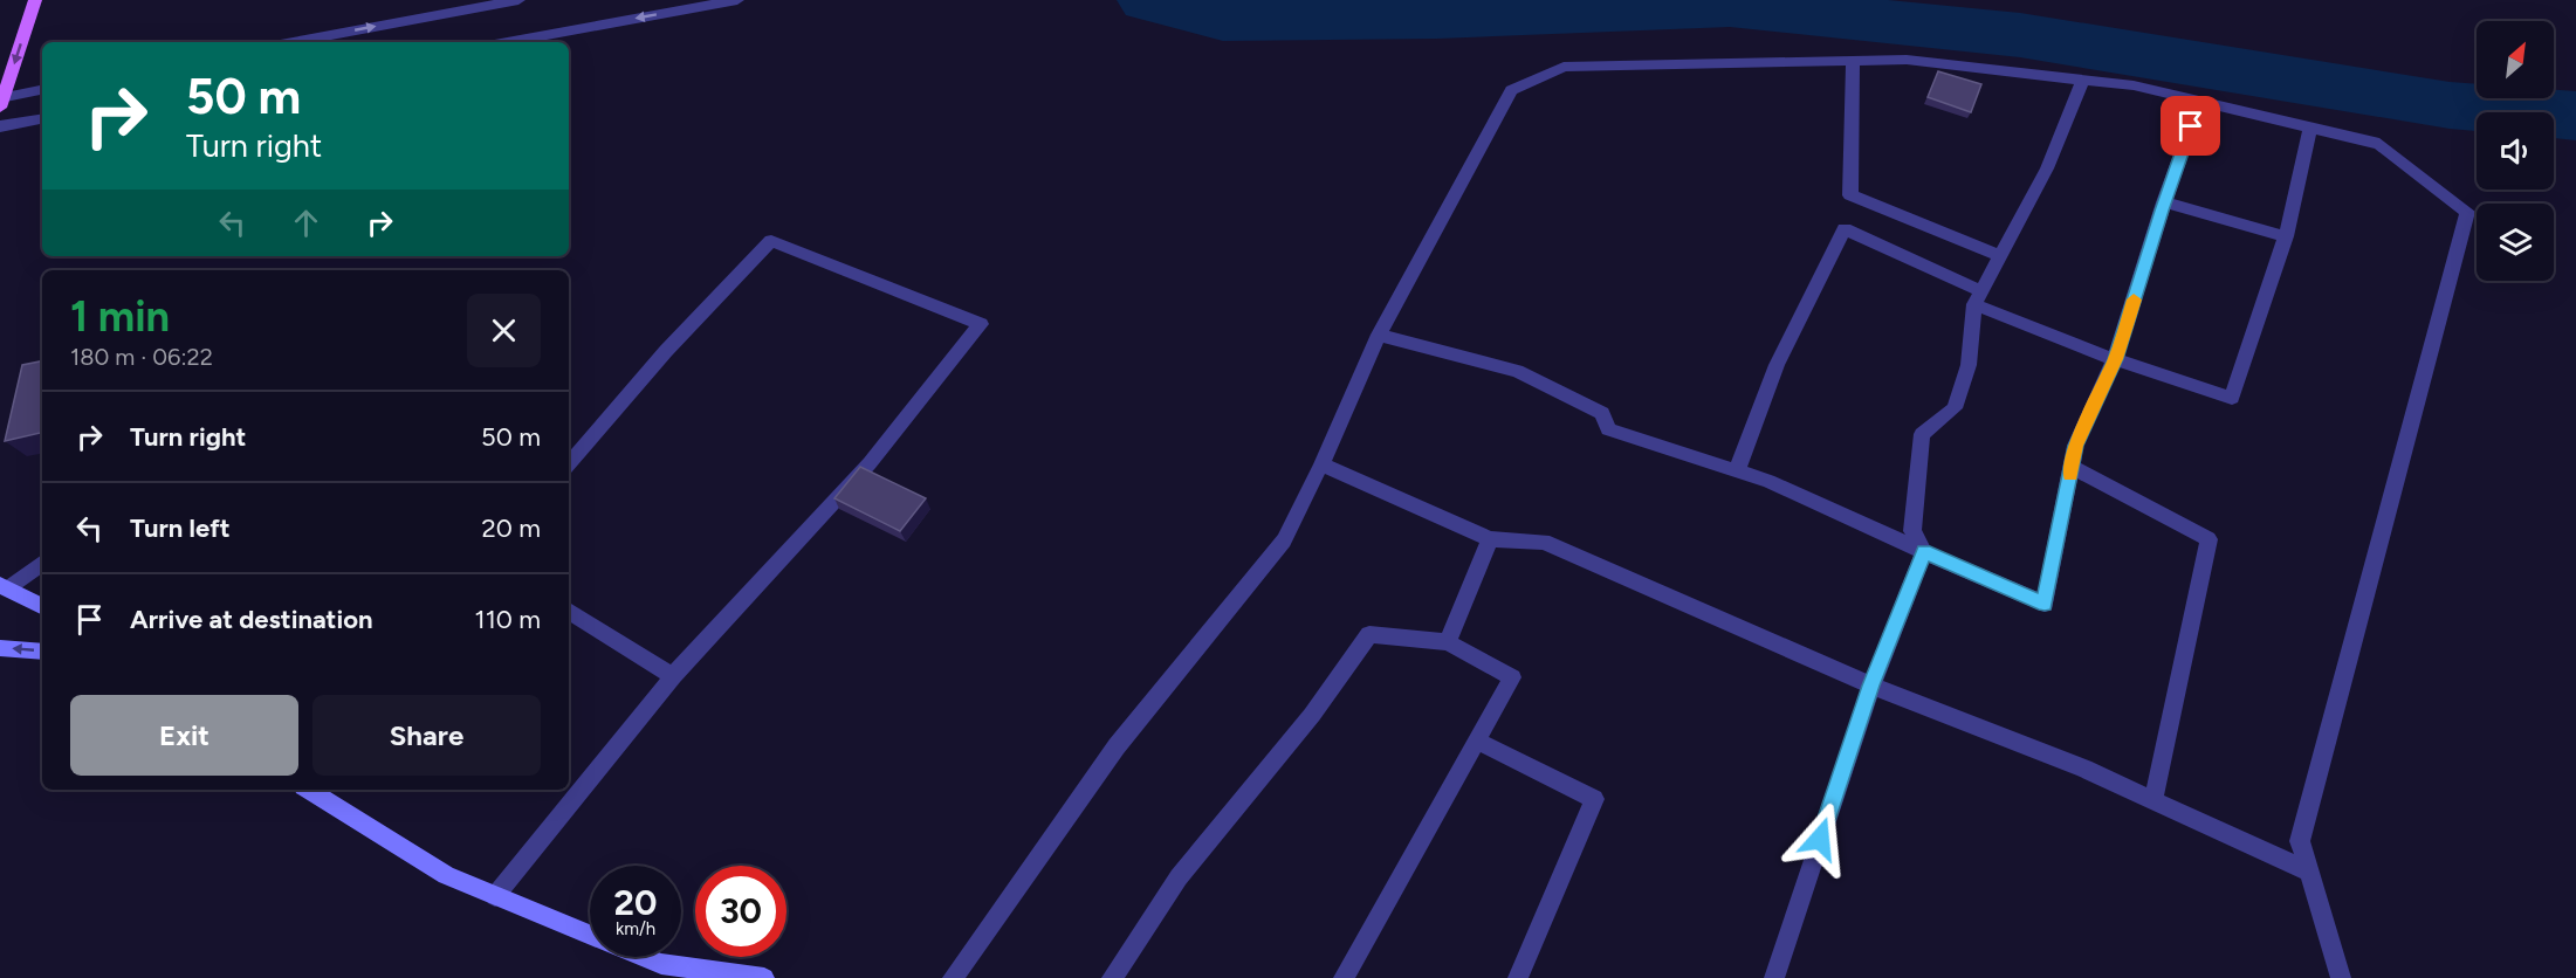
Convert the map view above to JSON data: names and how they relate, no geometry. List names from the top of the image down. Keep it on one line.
{"north":"top right","page":{"turn":["50 m","Turn right"],"heading":["1 min","180 m · 06:22"],"list":[{"name":"Turn right","value":"50 m"},{"name":"Turn left","value":"20 m"},{"name":"Arrive at destination","value":"110 m"}],"buttons":["Exit","Share"],"speed":"20 km/h","limit":"30"}}
